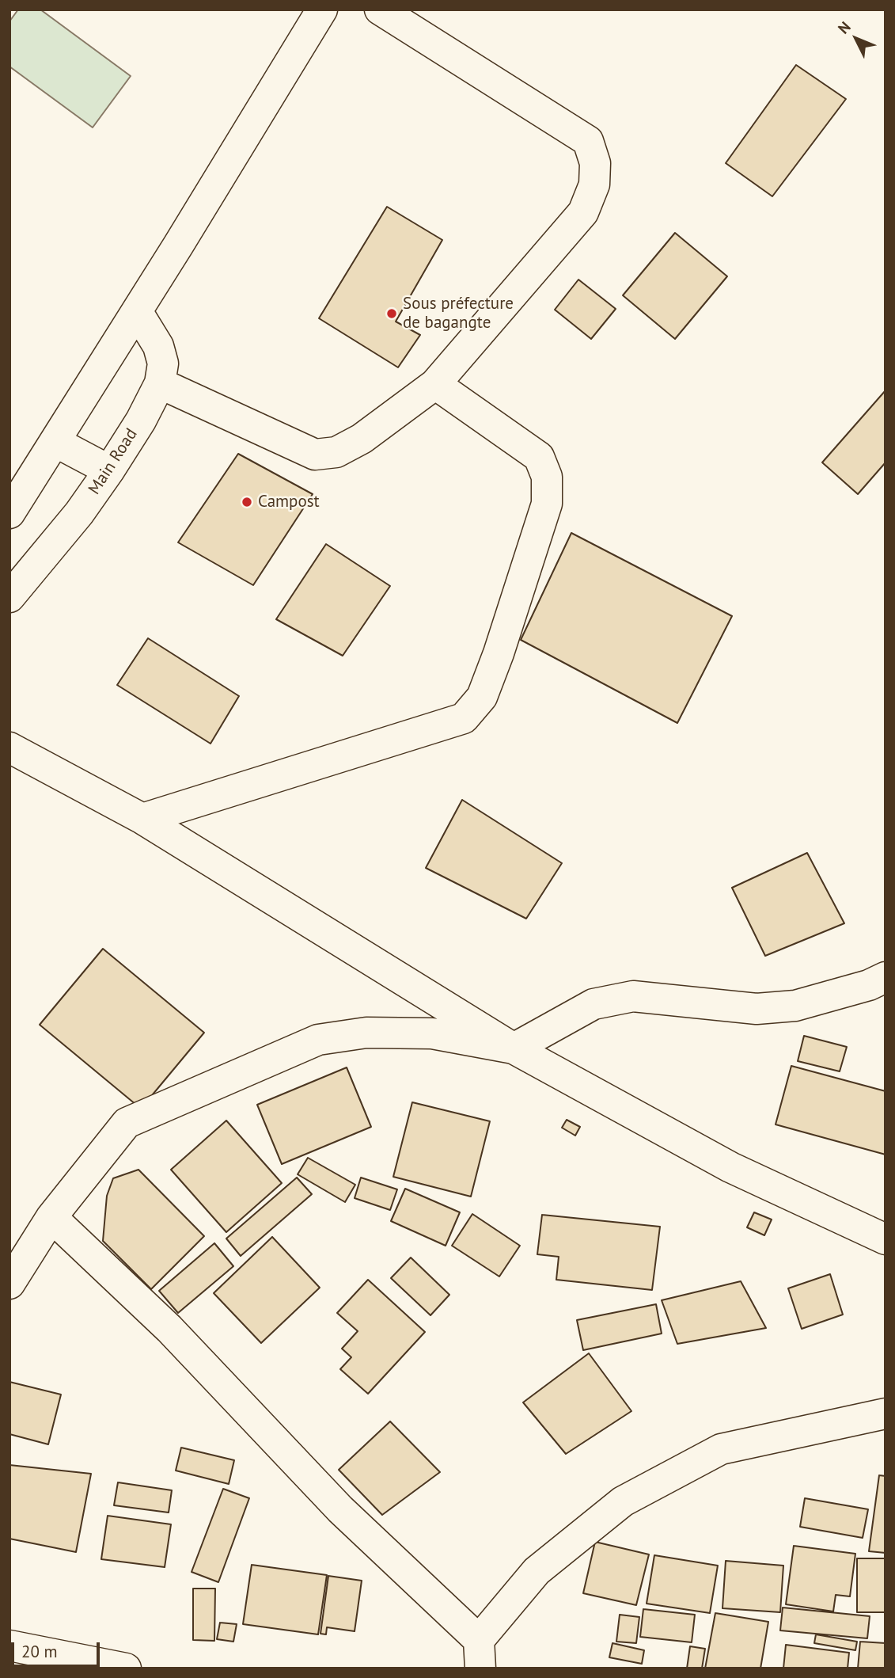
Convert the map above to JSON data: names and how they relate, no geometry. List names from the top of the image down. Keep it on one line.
{"streets":{"street":["Main Road"]},"places":["Sous préfecture de bagangte","Campost"],"scale_bar":"20 m","north":"top left"}
